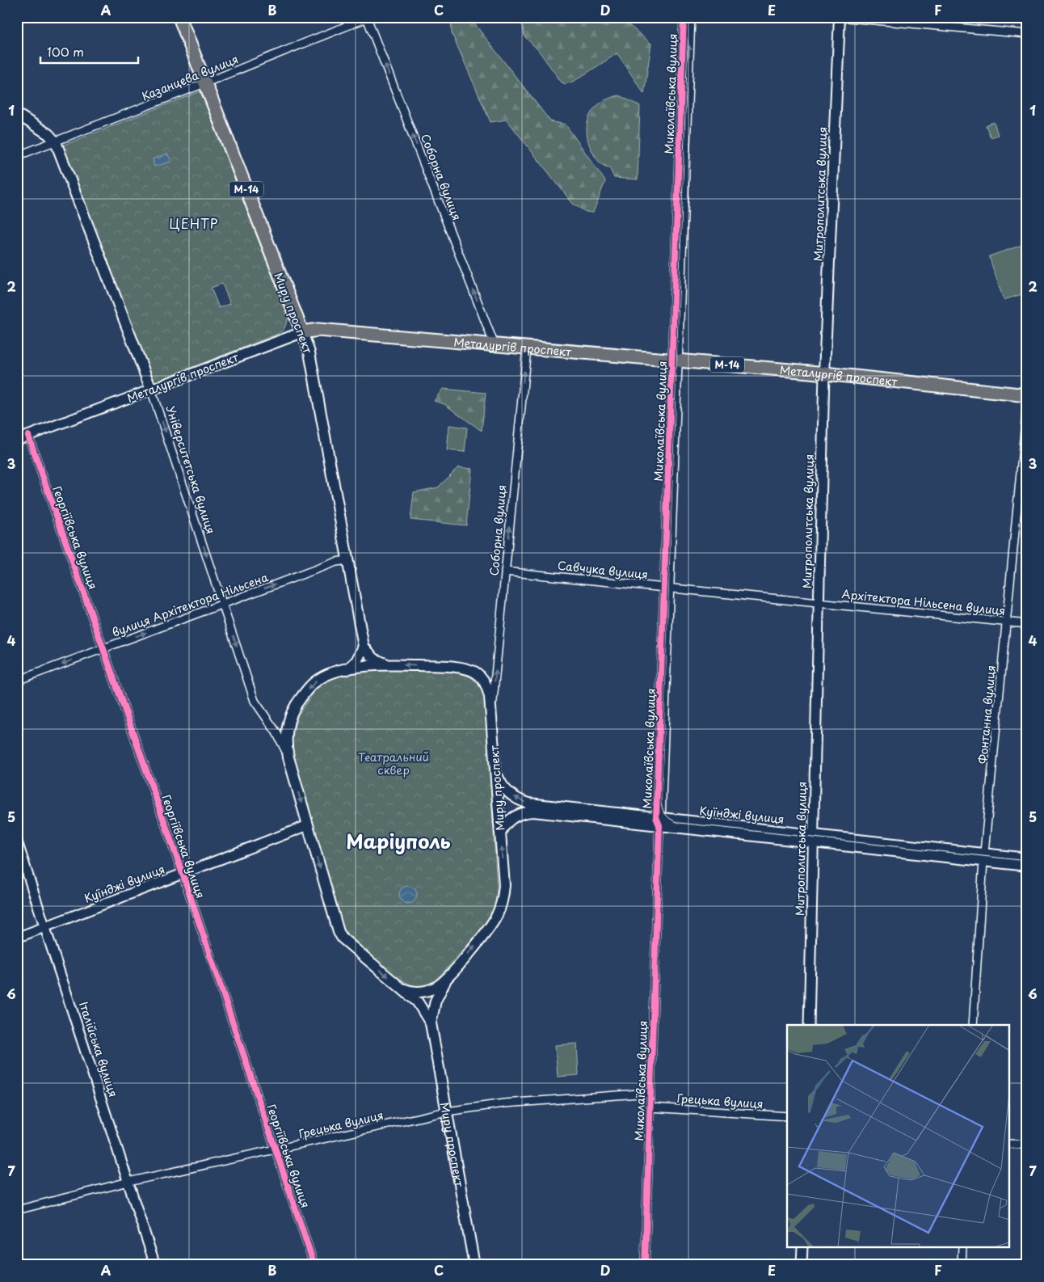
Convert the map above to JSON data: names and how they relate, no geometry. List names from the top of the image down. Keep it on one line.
{"streets":{"highway":["М-14","Миру проспект","Металургів проспект"],"main road":["Митрополитська вулиця","Університетська вулиця","Куїнджі вулиця"],"street":["Казанцева вулиця","Миколаївська вулиця","Соборна вулиця","Георгіївська вулиця","Савчука вулиця","Архітектора Нільсена вулиця","вулиця Архітектора Нільсена","Фонтанна вулиця","Італійська вулиця","Грецька вулиця"]},"crossings":[["Казанцева вулиця","Соборна вулиця"],["Казанцева вулиця","Миру проспект"],["Казанцева вулиця","Університетська вулиця"],["Миколаївська вулиця","Металургів проспект"],["Миколаївська вулиця","Савчука вулиця"],["Миколаївська вулиця","Куїнджі вулиця"],["Миколаївська вулиця","Грецька вулиця"],["Соборна вулиця","Миру проспект"],["Соборна вулиця","Металургів проспект"],["Соборна вулиця","Савчука вулиця"],["Митрополитська вулиця","Металургів проспект"],["Митрополитська вулиця","Савчука вулиця"],["Митрополитська вулиця","Архітектора Нільсена вулиця"],["Митрополитська вулиця","Куїнджі вулиця"],["Миру проспект","Металургів проспект"],["Миру проспект","Університетська вулиця"],["Миру проспект","вулиця Архітектора Нільсена"],["Миру проспект","Куїнджі вулиця"],["Миру проспект","Грецька вулиця"],["Металургів проспект","Університетська вулиця"],["Металургів проспект","Георгіївська вулиця"],["Університетська вулиця","вулиця Архітектора Нільсена"],["Георгіївська вулиця","вулиця Архітектора Нільсена"],["Георгіївська вулиця","Куїнджі вулиця"],["Георгіївська вулиця","Грецька вулиця"],["Савчука вулиця","Архітектора Нільсена вулиця"],["Архітектора Нільсена вулиця","Фонтанна вулиця"],["Фонтанна вулиця","Куїнджі вулиця"],["Куїнджі вулиця","Італійська вулиця"],["Італійська вулиця","Грецька вулиця"]],"one_way":["Соборна вулиця","Університетська вулиця"],"districts":["ЦЕНТР","Маріуполь"],"parks":["Театральний сквер"],"scale_bar":"100 m","grid":{"columns":["A","B","C","D","E","F"],"rows":["1","2","3","4","5","6","7"]}}
